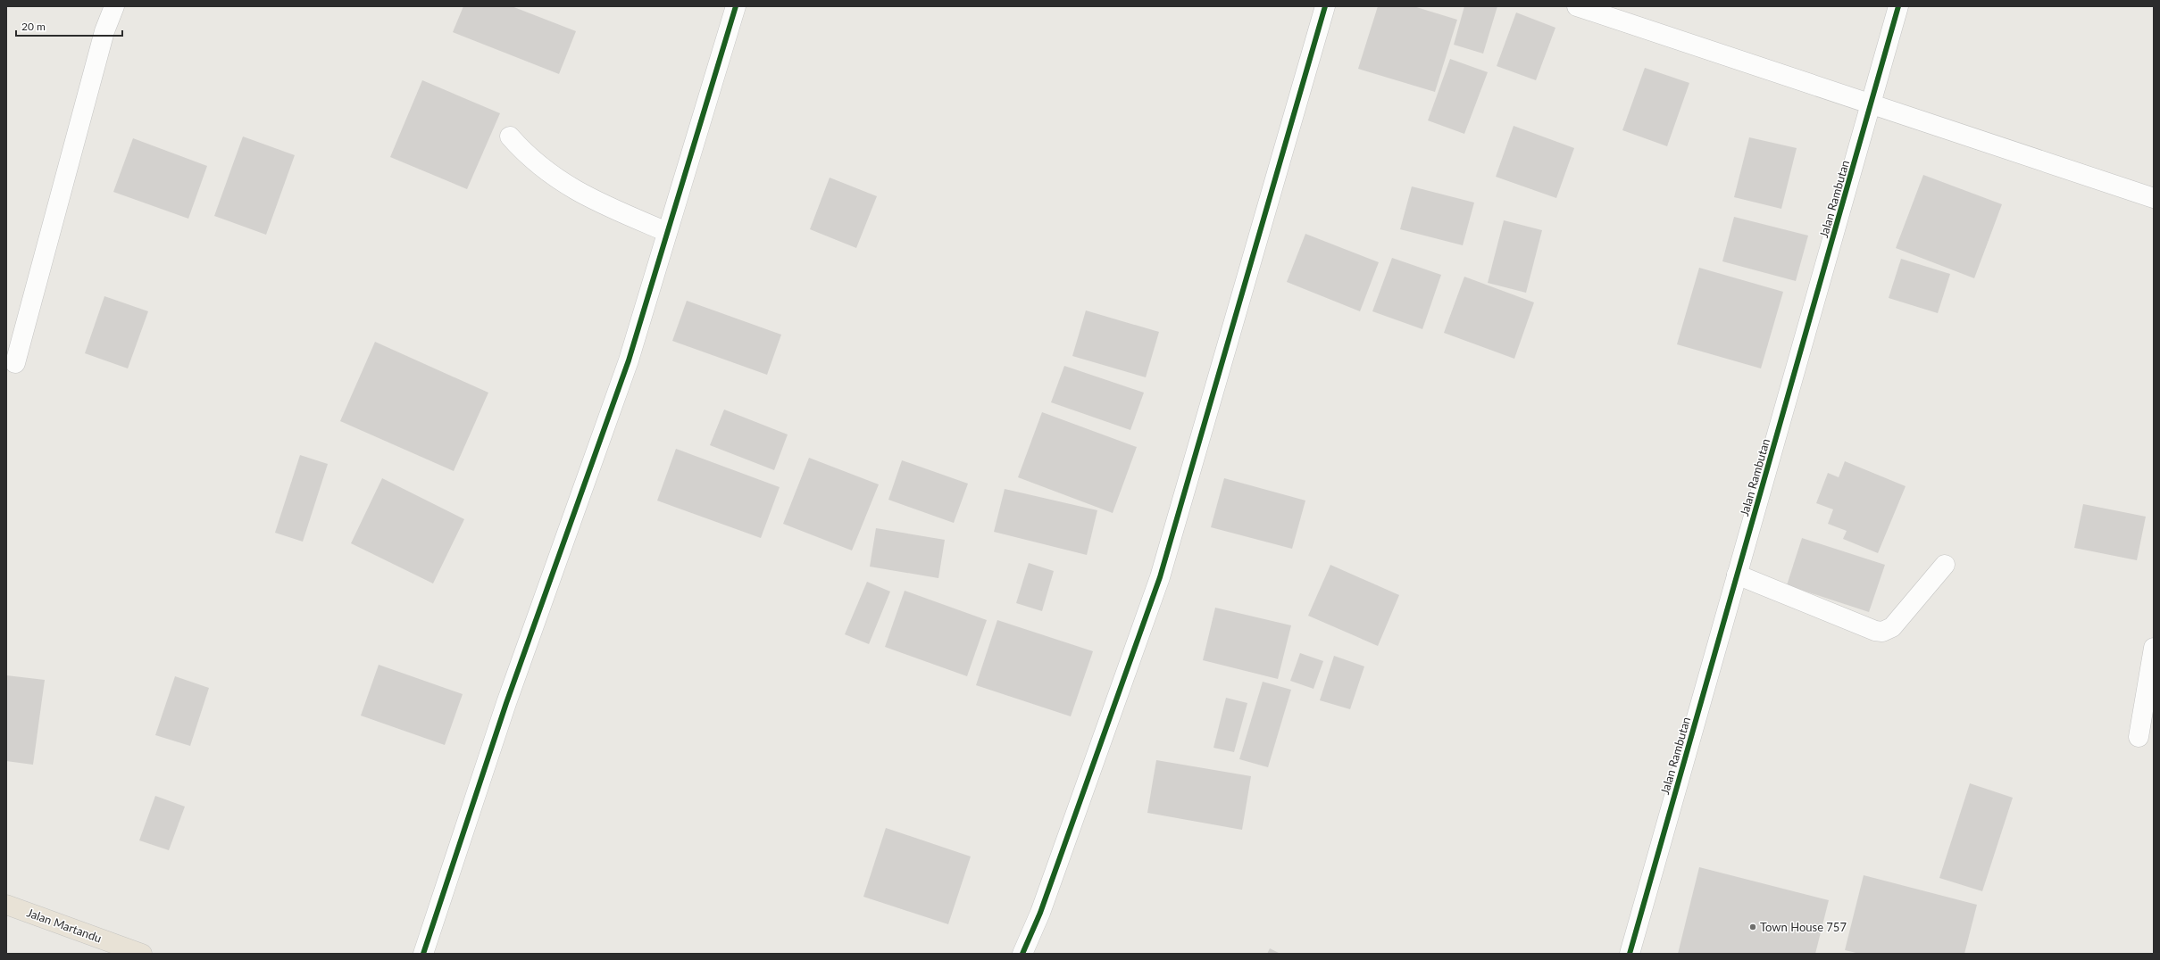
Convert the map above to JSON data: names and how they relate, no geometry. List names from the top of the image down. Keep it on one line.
{"streets":{"highway":["Jalan Martandu"],"street":["Jalan Rambutan"]},"places":["Town House 757"],"scale_bar":"20 m"}
